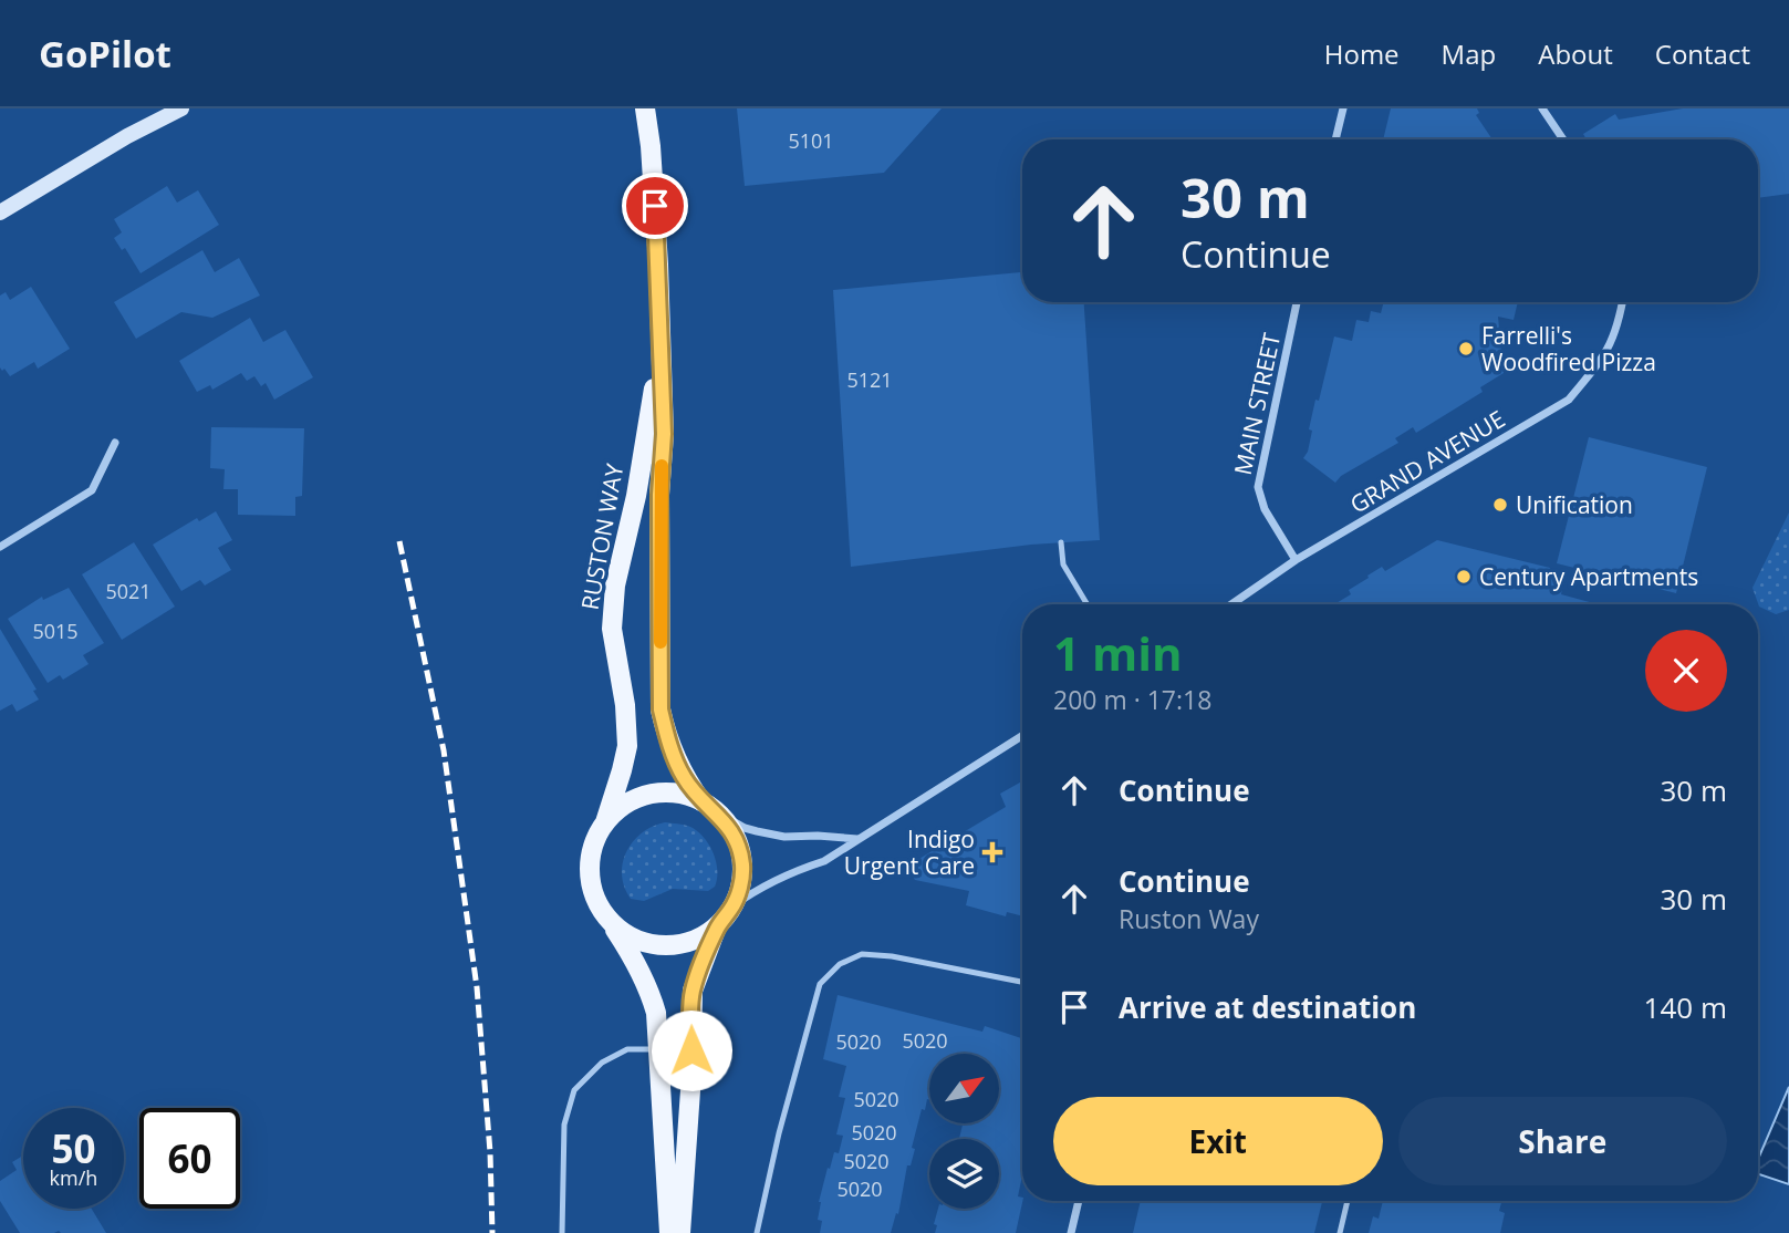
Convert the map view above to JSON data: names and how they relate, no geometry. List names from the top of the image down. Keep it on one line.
{"streets":{"main road":["RUSTON WAY"],"street":["MAIN STREET","GRAND AVENUE"]},"crossings":[["MAIN STREET","GRAND AVENUE"]],"places":{"other":["Farrelli's Woodfired Pizza","Unification","Century Apartments"],"health":["Indigo Urgent Care"]},"house_numbers":["5101","5121","5021","5015","5020","5020","5020","5020","5020","5020"],"north":"top right","page":{"header":"GoPilot","nav":["Home","Map","About","Contact"],"turn":["30 m","Continue"],"heading":["1 min","200 m · 17:18"],"list":[{"name":"Continue","value":"30 m"},{"name":"Continue","note":"Ruston Way","value":"30 m"},{"name":"Arrive at destination","value":"140 m"}],"buttons":["Exit","Share"],"speed":"50 km/h","limit":"60"}}
